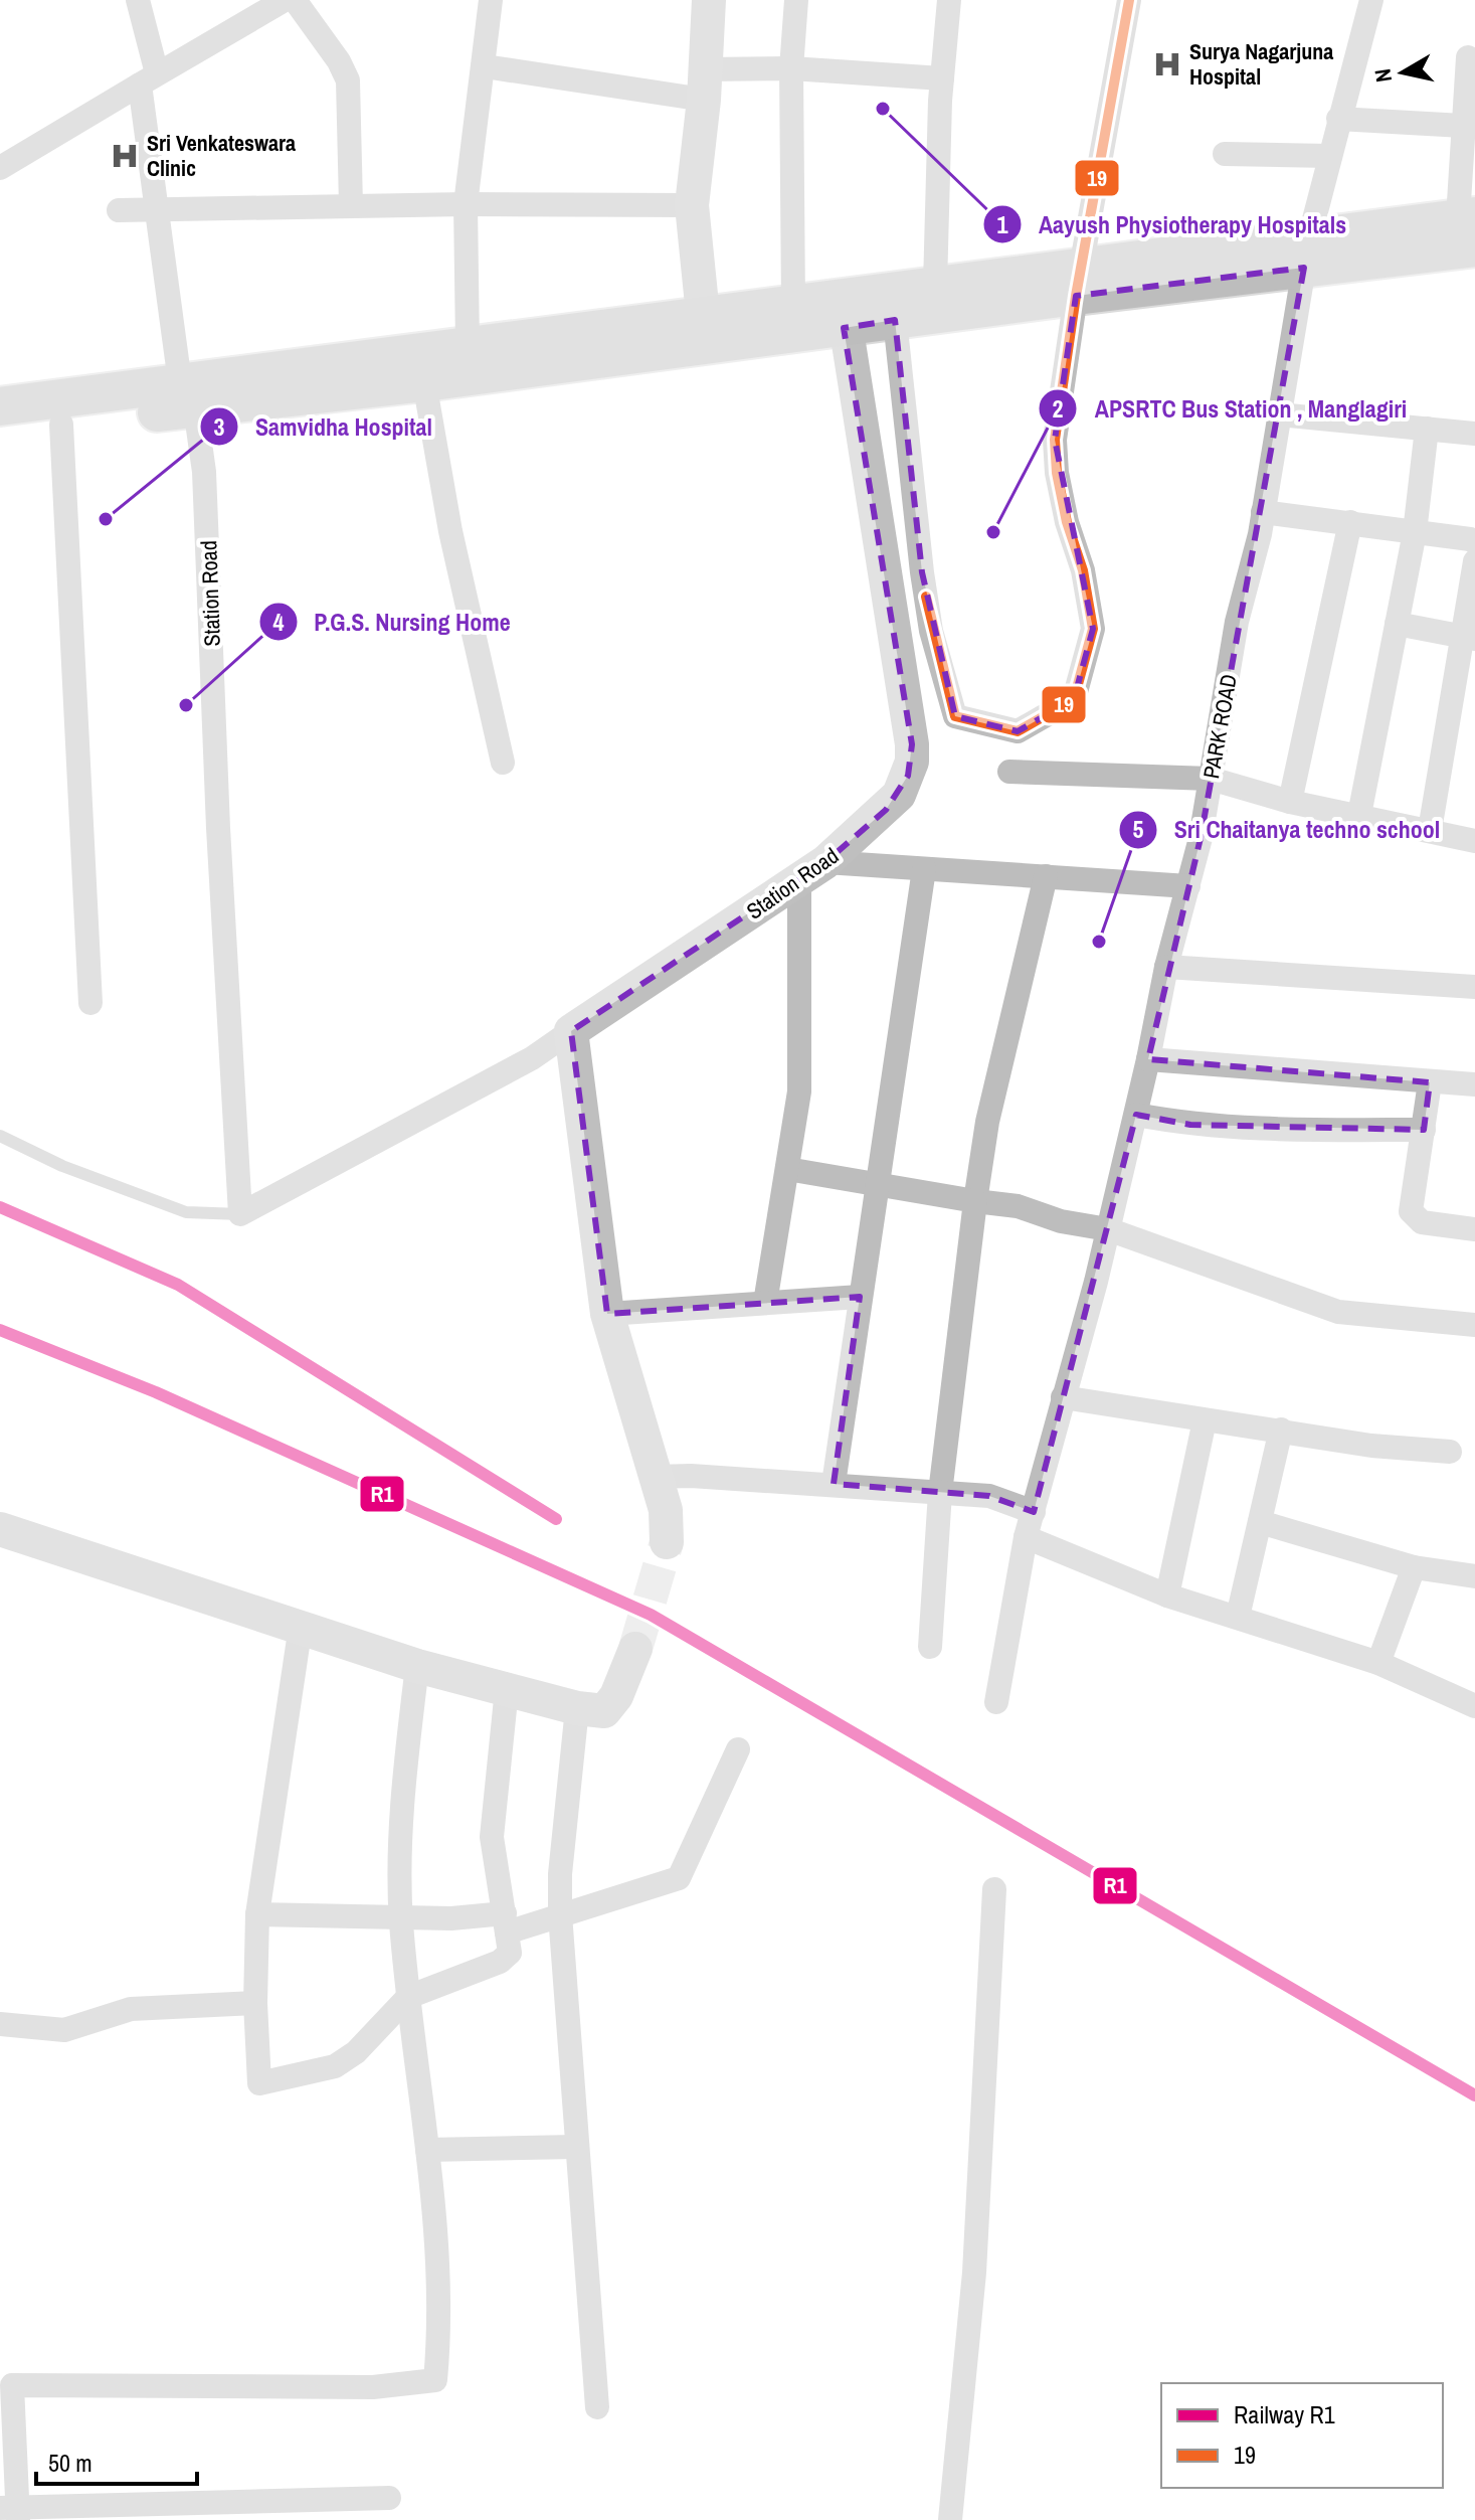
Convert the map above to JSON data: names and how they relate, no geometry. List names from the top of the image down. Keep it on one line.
{"streets":{"street":["Station Road","PARK ROAD"]},"places":{"hospital":["Surya Nagarjuna Hospital","Sri Venkateswara Clinic"],"other":["Aayush Physiotherapy Hospitals","Samvidha Hospital","APSRTC Bus Station , Manglagiri","P.G.S. Nursing Home","Sri Chaitanya techno school"]},"lines":["transit line 19","rail line R1"],"legend":["Railway R1","19"],"scale_bar":"50 m","north":"left"}
